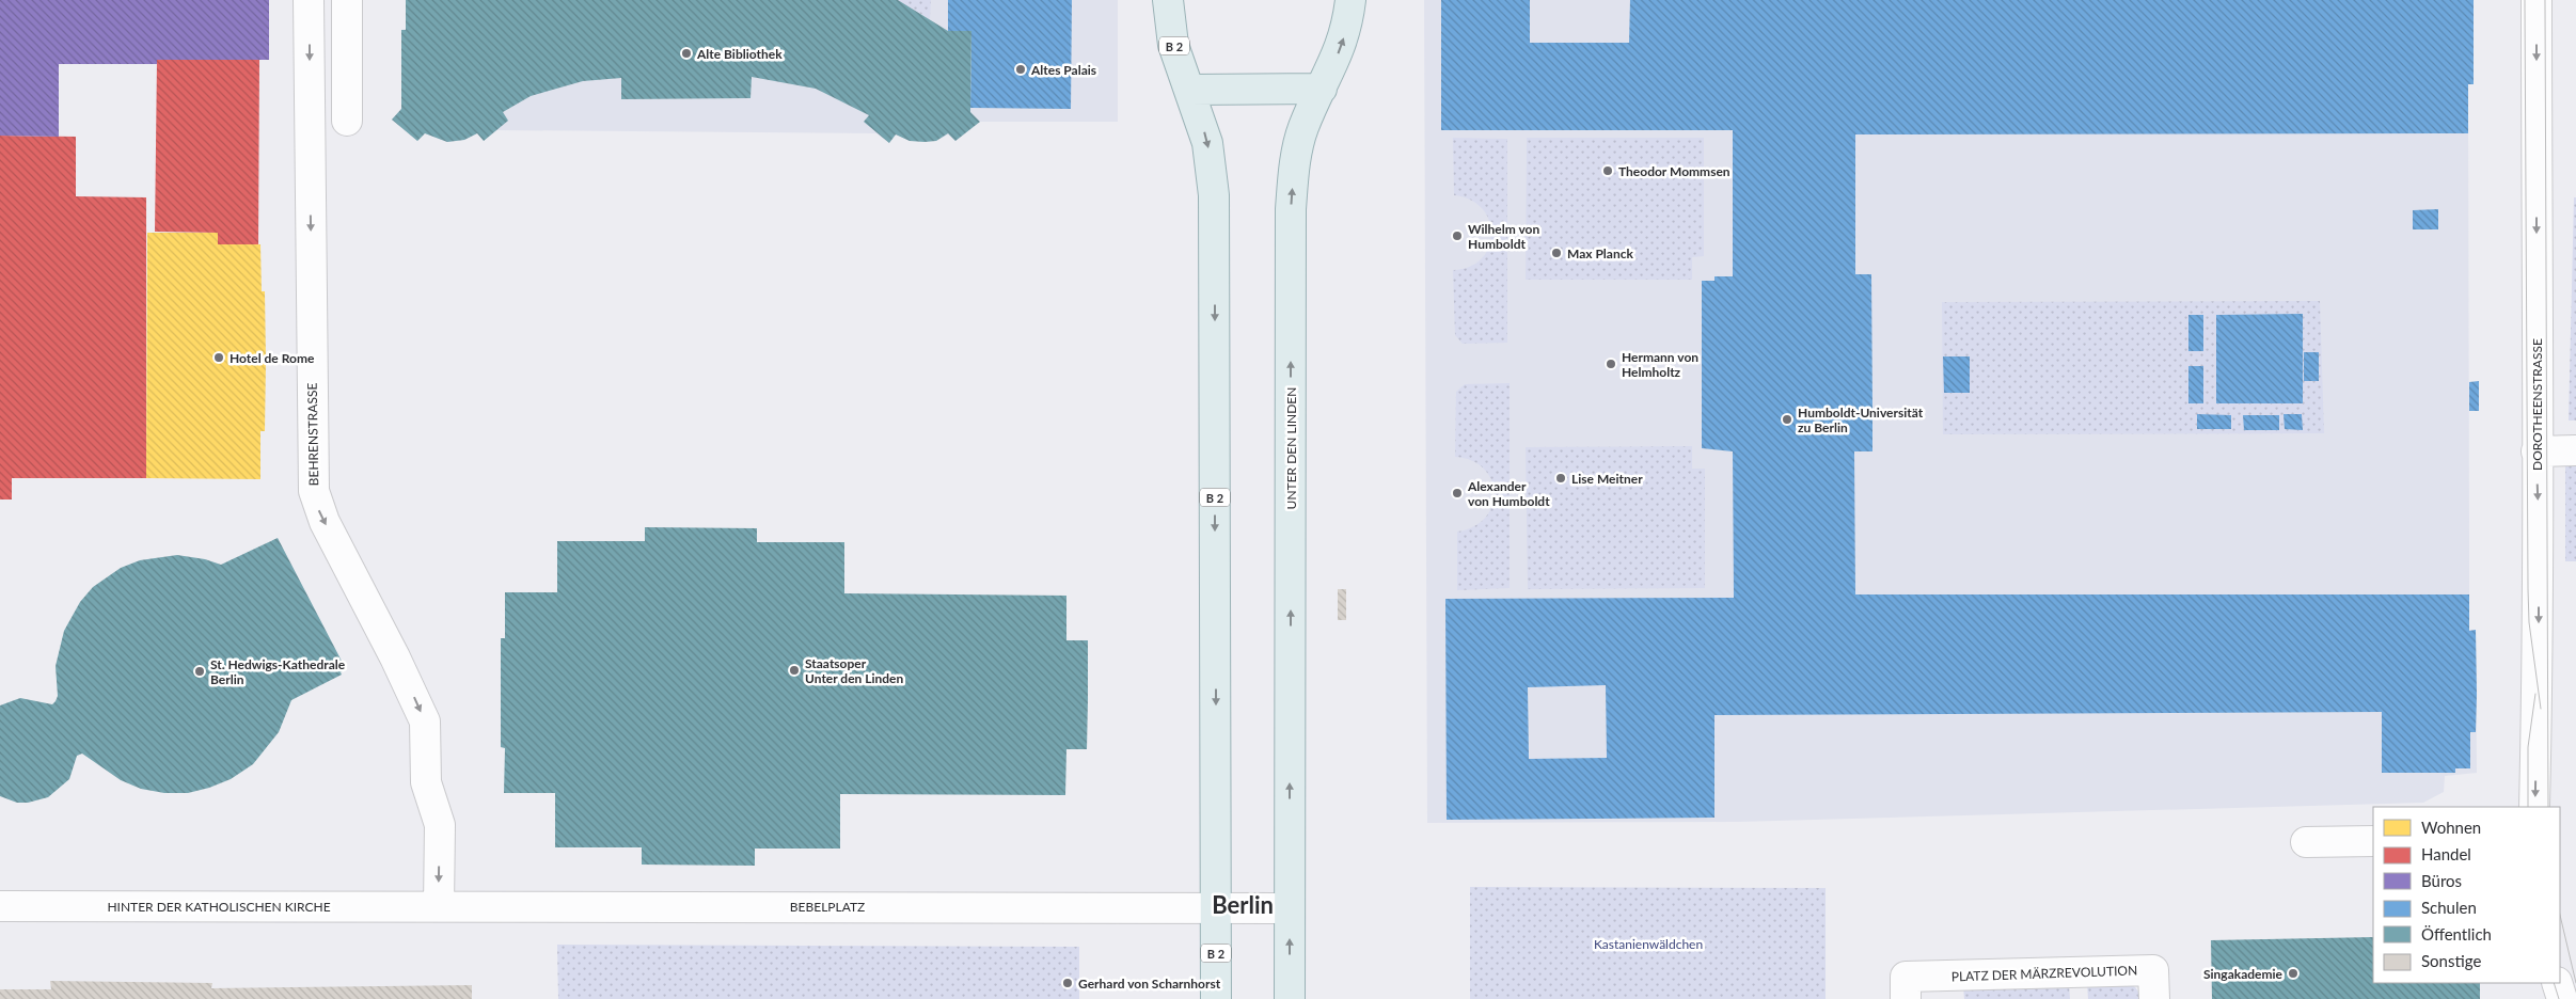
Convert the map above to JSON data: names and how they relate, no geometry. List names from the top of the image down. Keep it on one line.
{"streets":{"main road":["B 2","UNTER DEN LINDEN"],"street":["DOROTHEENSTRASSE","BEHRENSTRASSE","HINTER DER KATHOLISCHEN KIRCHE","BEBELPLATZ","PLATZ DER MÄRZREVOLUTION"]},"crossings":[["B 2","BEBELPLATZ"],["BEHRENSTRASSE","HINTER DER KATHOLISCHEN KIRCHE"],["BEHRENSTRASSE","BEBELPLATZ"],["HINTER DER KATHOLISCHEN KIRCHE","BEBELPLATZ"]],"one_way":["DOROTHEENSTRASSE","BEHRENSTRASSE"],"districts":["Berlin"],"parks":["Kastanienwäldchen"],"places":["Alte Bibliothek","Altes Palais","Theodor Mommsen","Wilhelm von Humboldt","Max Planck","Hotel de Rome","Hermann von Helmholtz","Humboldt-Universität zu Berlin","Lise Meitner","Alexander von Humboldt","Staatsoper Unter den Linden","St. Hedwigs-Kathedrale Berlin","Singakademie","Gerhard von Scharnhorst"],"legend":["Wohnen","Handel","Büros","Schulen","Öffentlich","Sonstige"]}
